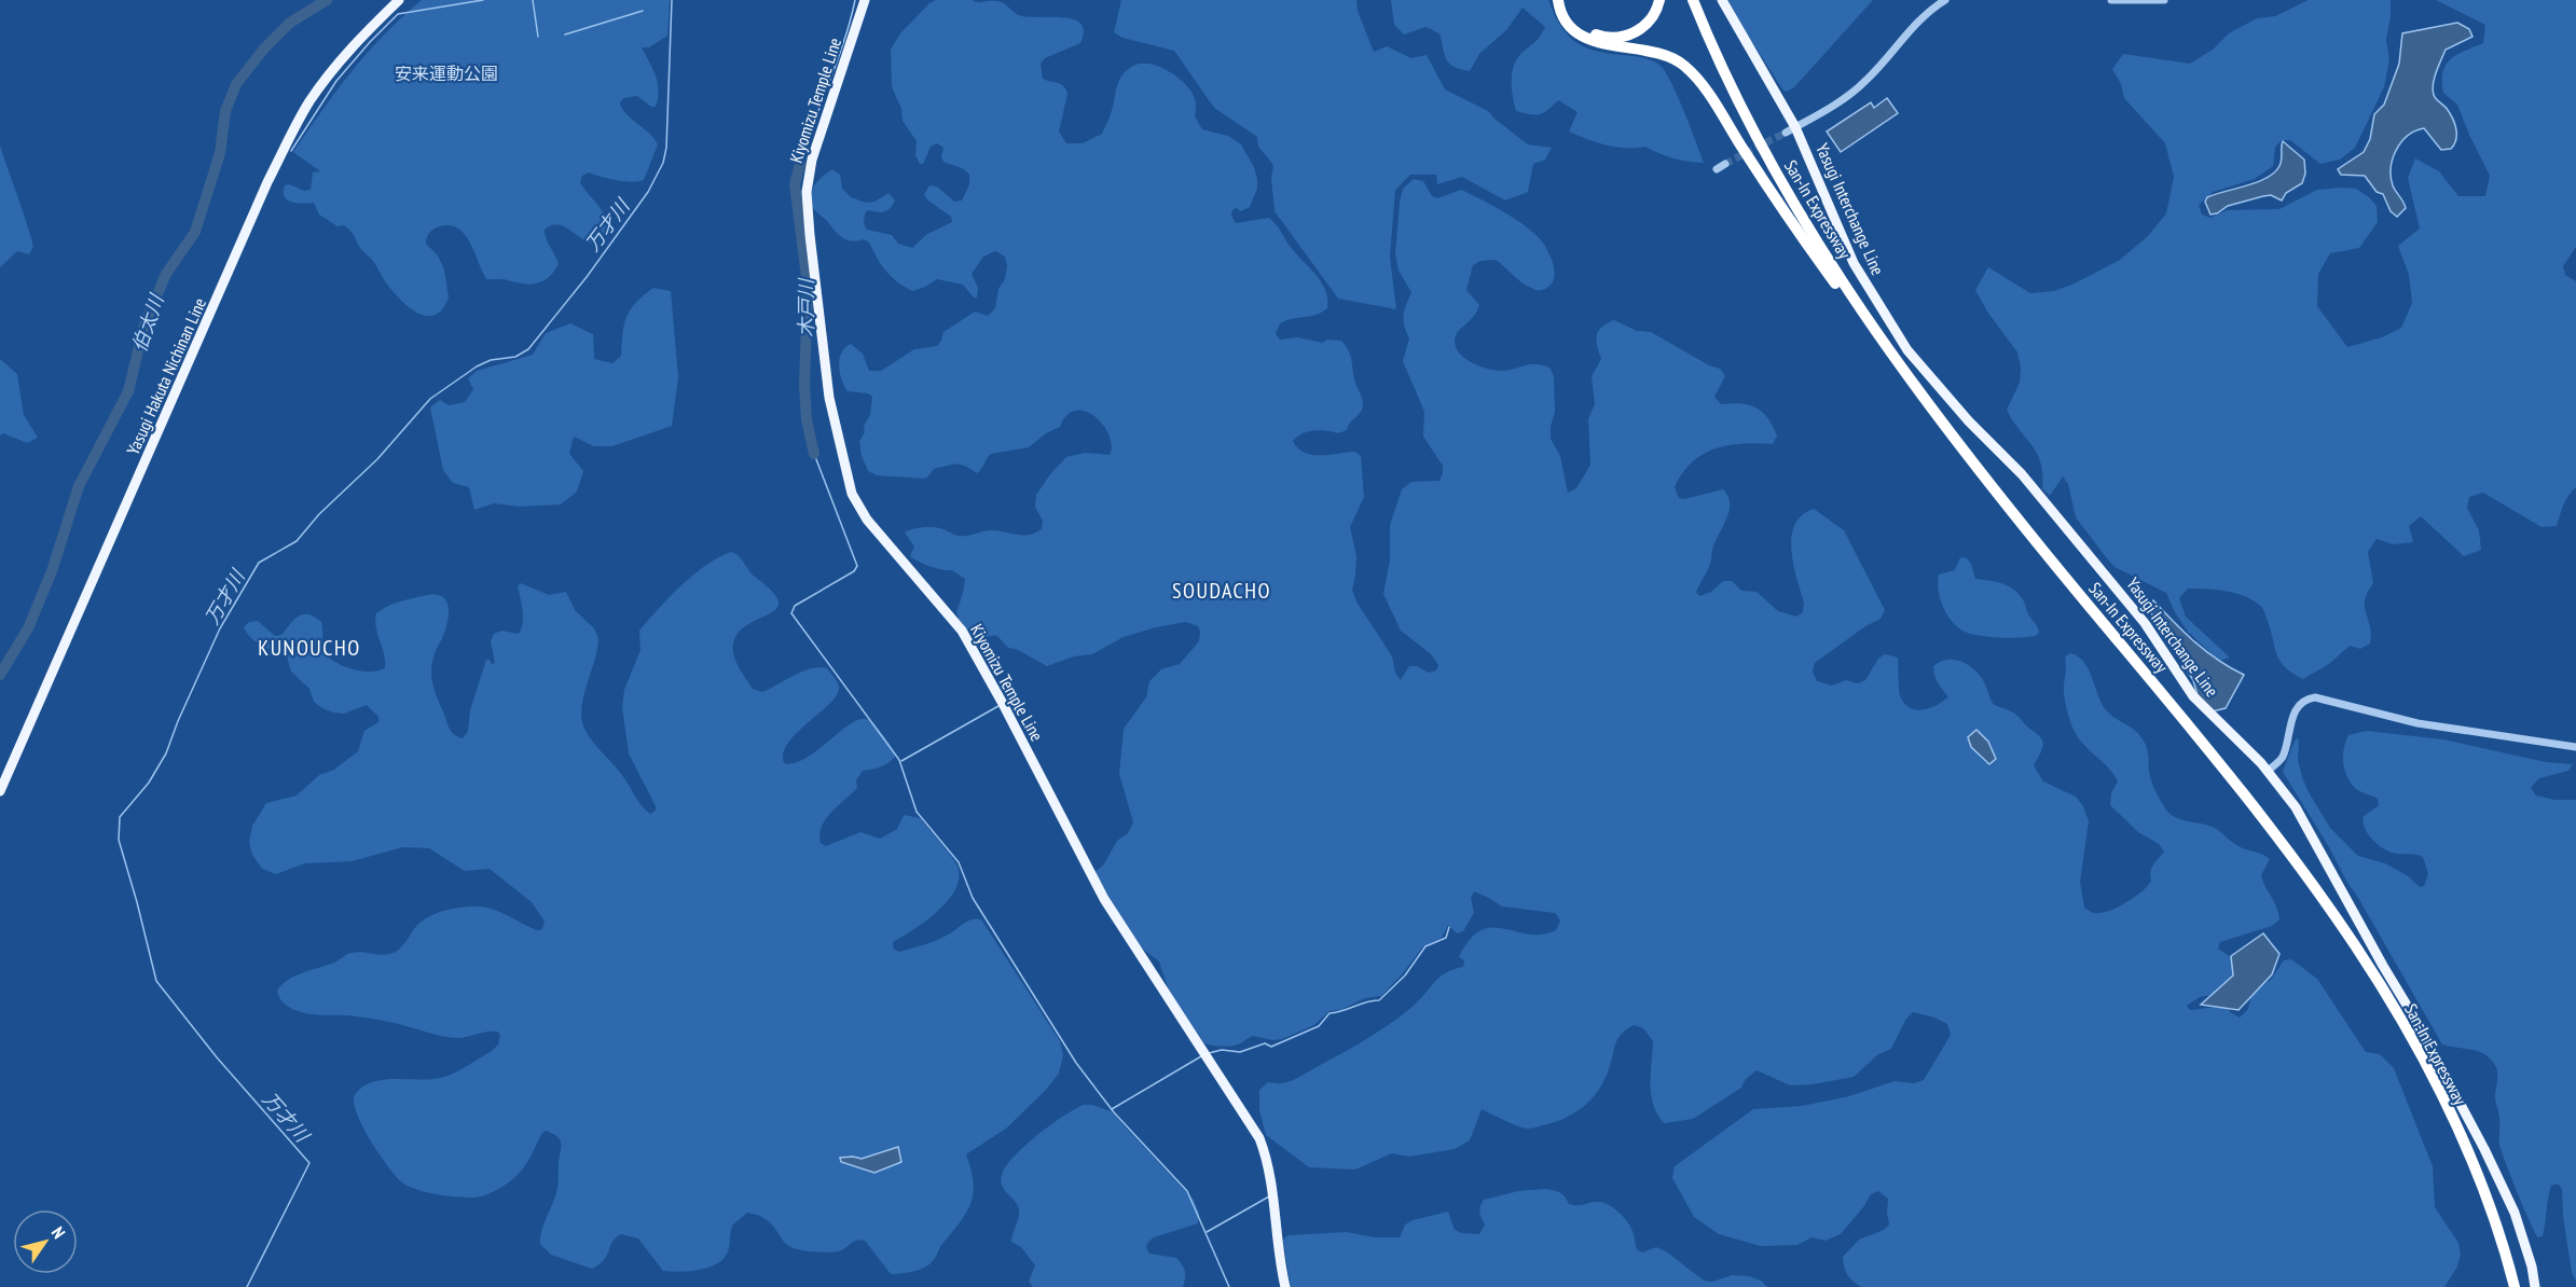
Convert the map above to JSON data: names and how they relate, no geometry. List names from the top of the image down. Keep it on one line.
{"streets":{"highway":["San-In Expressway"],"main road":["Kiyomizu Temple Line","Yasugi Interchange Line","Yasugi Hakuta Nichinan Line"]},"districts":["SOUDACHO","KUNOUCHO"],"water":["万才川","木戸川","伯太川"],"parks":["安来運動公園"],"north":"top right"}
